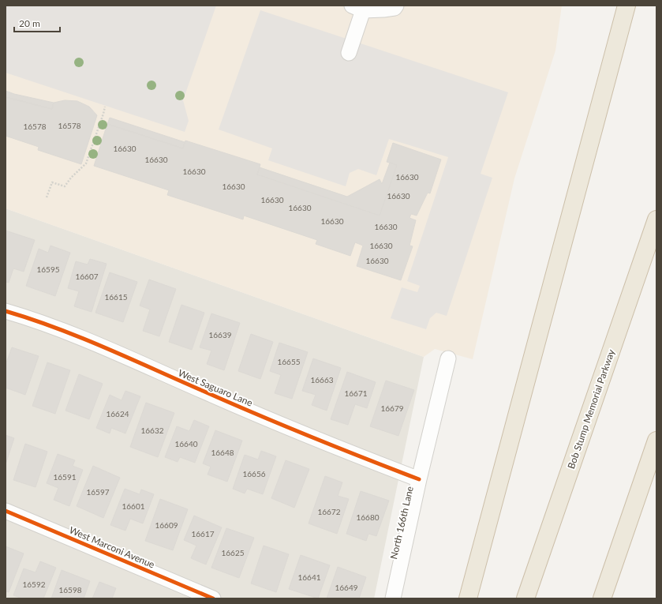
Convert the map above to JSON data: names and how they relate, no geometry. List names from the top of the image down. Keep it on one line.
{"streets":{"highway":["Bob Stump Memorial Parkway"],"street":["West Saguaro Lane","North 166th Lane","West Marconi Avenue"]},"crossings":[["West Saguaro Lane","North 166th Lane"]],"house_numbers":["16578","16578","16630","16630","16630","16630","16630","16630","16630","16630","16630","16630","16630","16630","16595","16607","16615","16639","16655","16663","16671","16679","16624","16632","16640","16648","16656","16591","16597","16601","16672","16680","16609","16617","16625","16641","16592","16649","16598"],"scale_bar":"20 m"}
